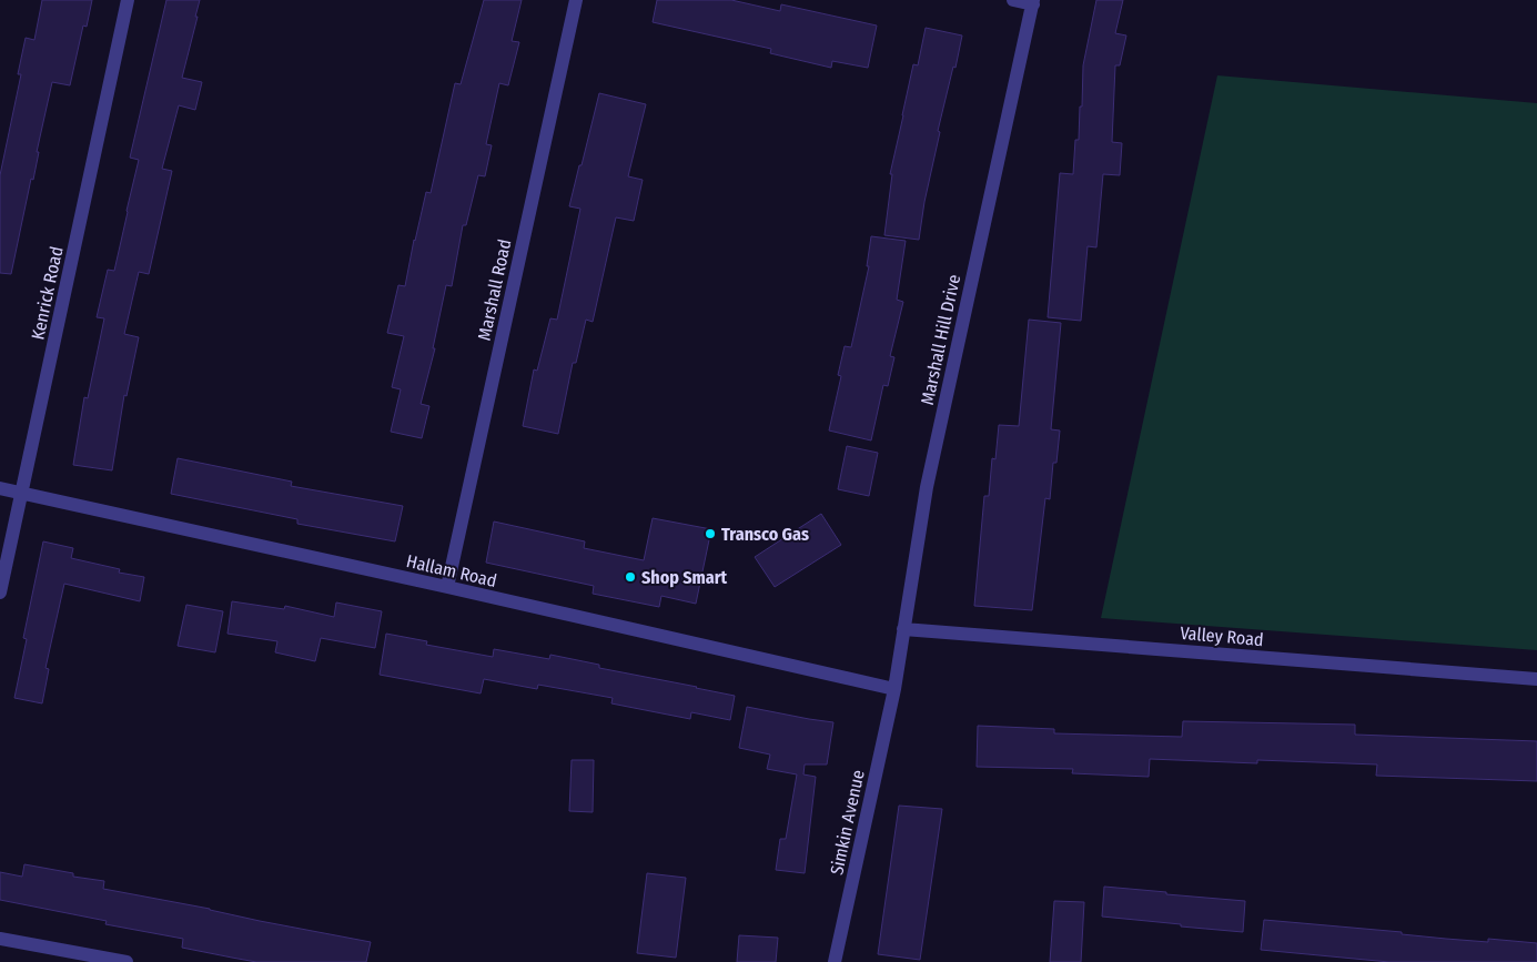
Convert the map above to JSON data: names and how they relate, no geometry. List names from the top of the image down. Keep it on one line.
{"streets":{"street":["Marshall Road","Kenrick Road","Marshall Hill Drive","Hallam Road","Valley Road","Simkin Avenue"]},"crossings":[["Marshall Road","Hallam Road"],["Kenrick Road","Hallam Road"],["Marshall Hill Drive","Hallam Road"],["Marshall Hill Drive","Valley Road"],["Marshall Hill Drive","Simkin Avenue"],["Hallam Road","Simkin Avenue"]],"places":["Transco Gas","Shop Smart"]}
